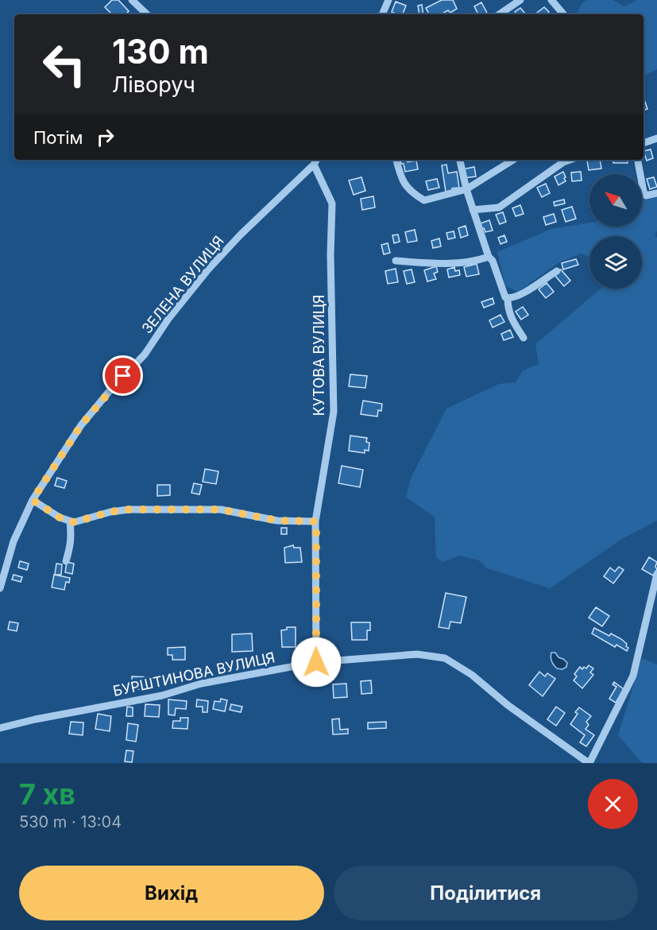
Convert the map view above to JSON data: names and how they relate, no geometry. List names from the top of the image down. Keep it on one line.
{"streets":{"street":["ЗЕЛЕНА ВУЛИЦЯ","КУТОВА ВУЛИЦЯ","БУРШТИНОВА ВУЛИЦЯ"]},"crossings":[["ЗЕЛЕНА ВУЛИЦЯ","КУТОВА ВУЛИЦЯ"],["КУТОВА ВУЛИЦЯ","БУРШТИНОВА ВУЛИЦЯ"]],"north":"top left","page":{"turn":["130 m","Ліворуч"],"then":"Потім","heading":["7 хв","530 m · 13:04"],"buttons":["Вихід","Поділитися"]}}
